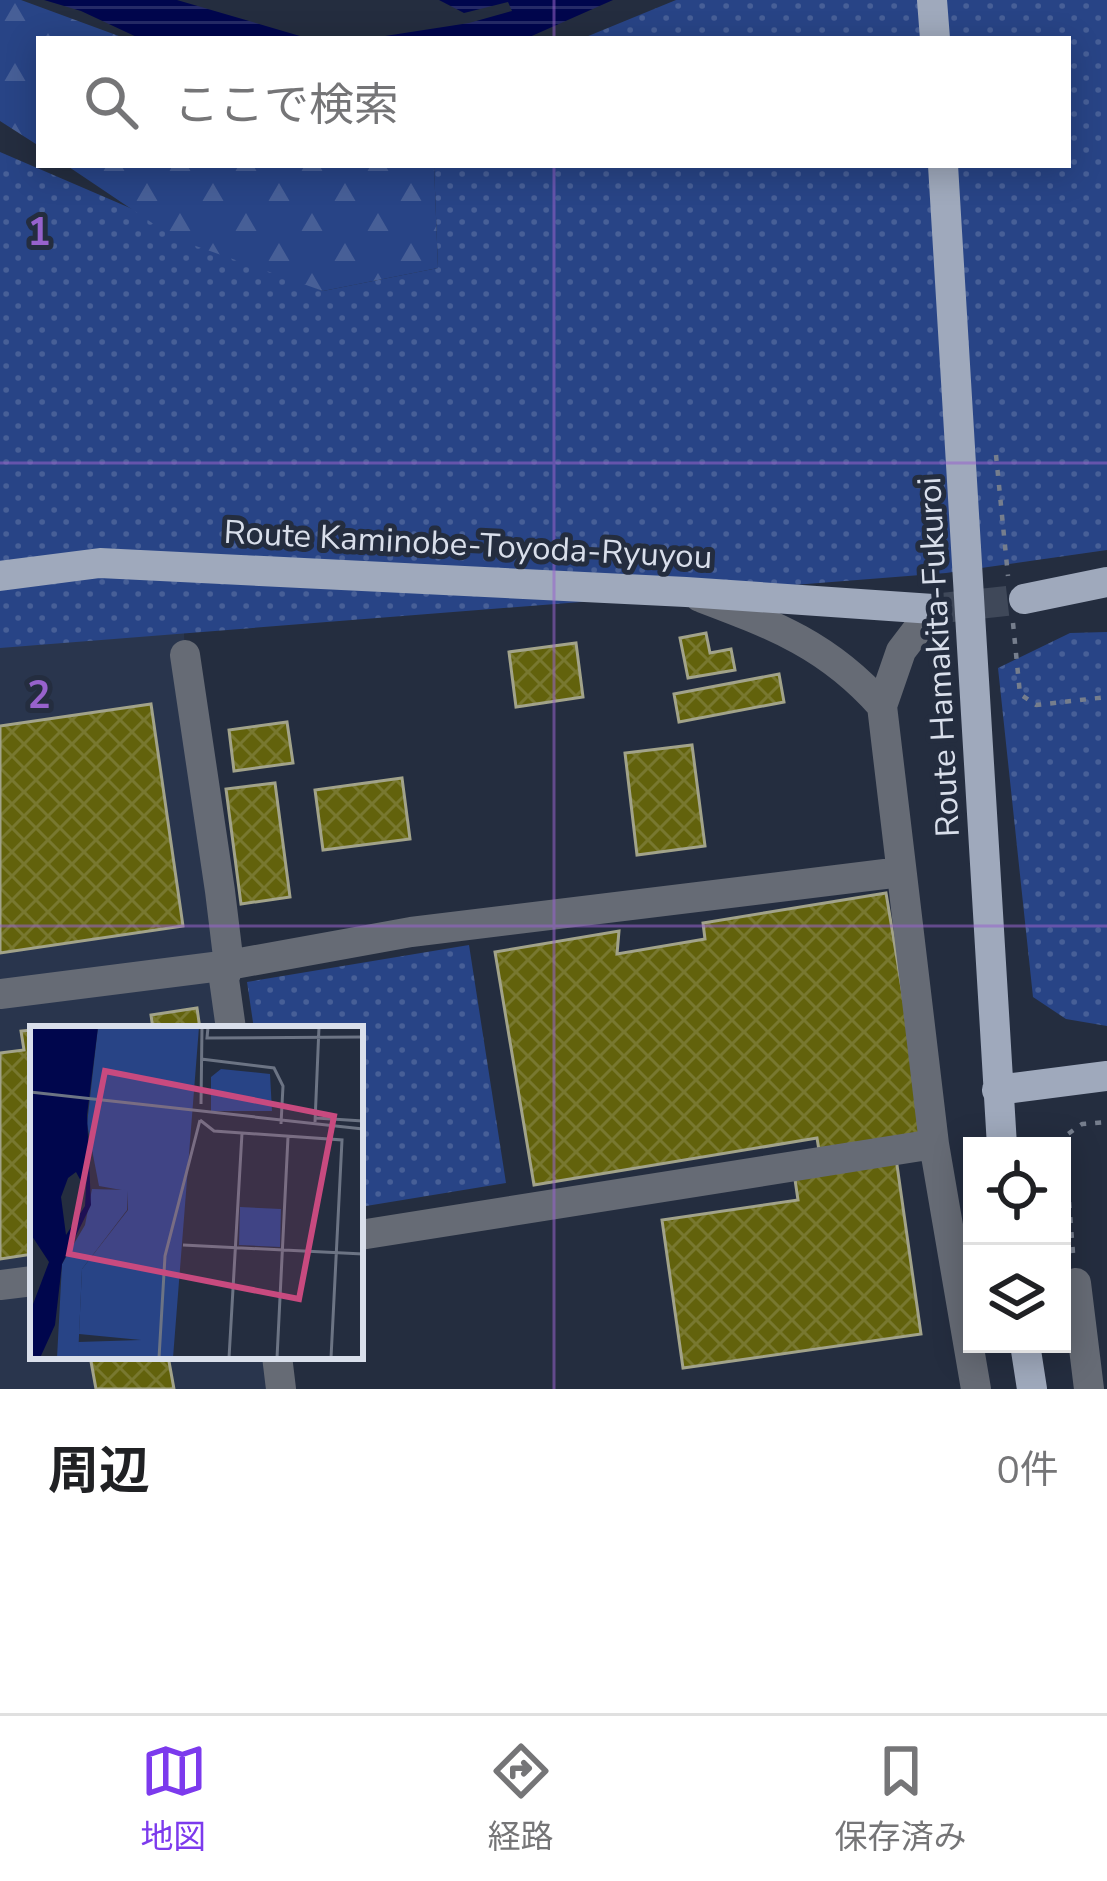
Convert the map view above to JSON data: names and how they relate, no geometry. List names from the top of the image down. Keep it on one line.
{"streets":{"main road":["Route Kaminobe-Toyoda-Ryuyou","Route Hamakita-Fukuroi"]},"page":{"search":"ここで検索","heading":["周辺","0件"],"nav":["地図","経路","保存済み"]},"grid":{"rows":["1","2"]}}
